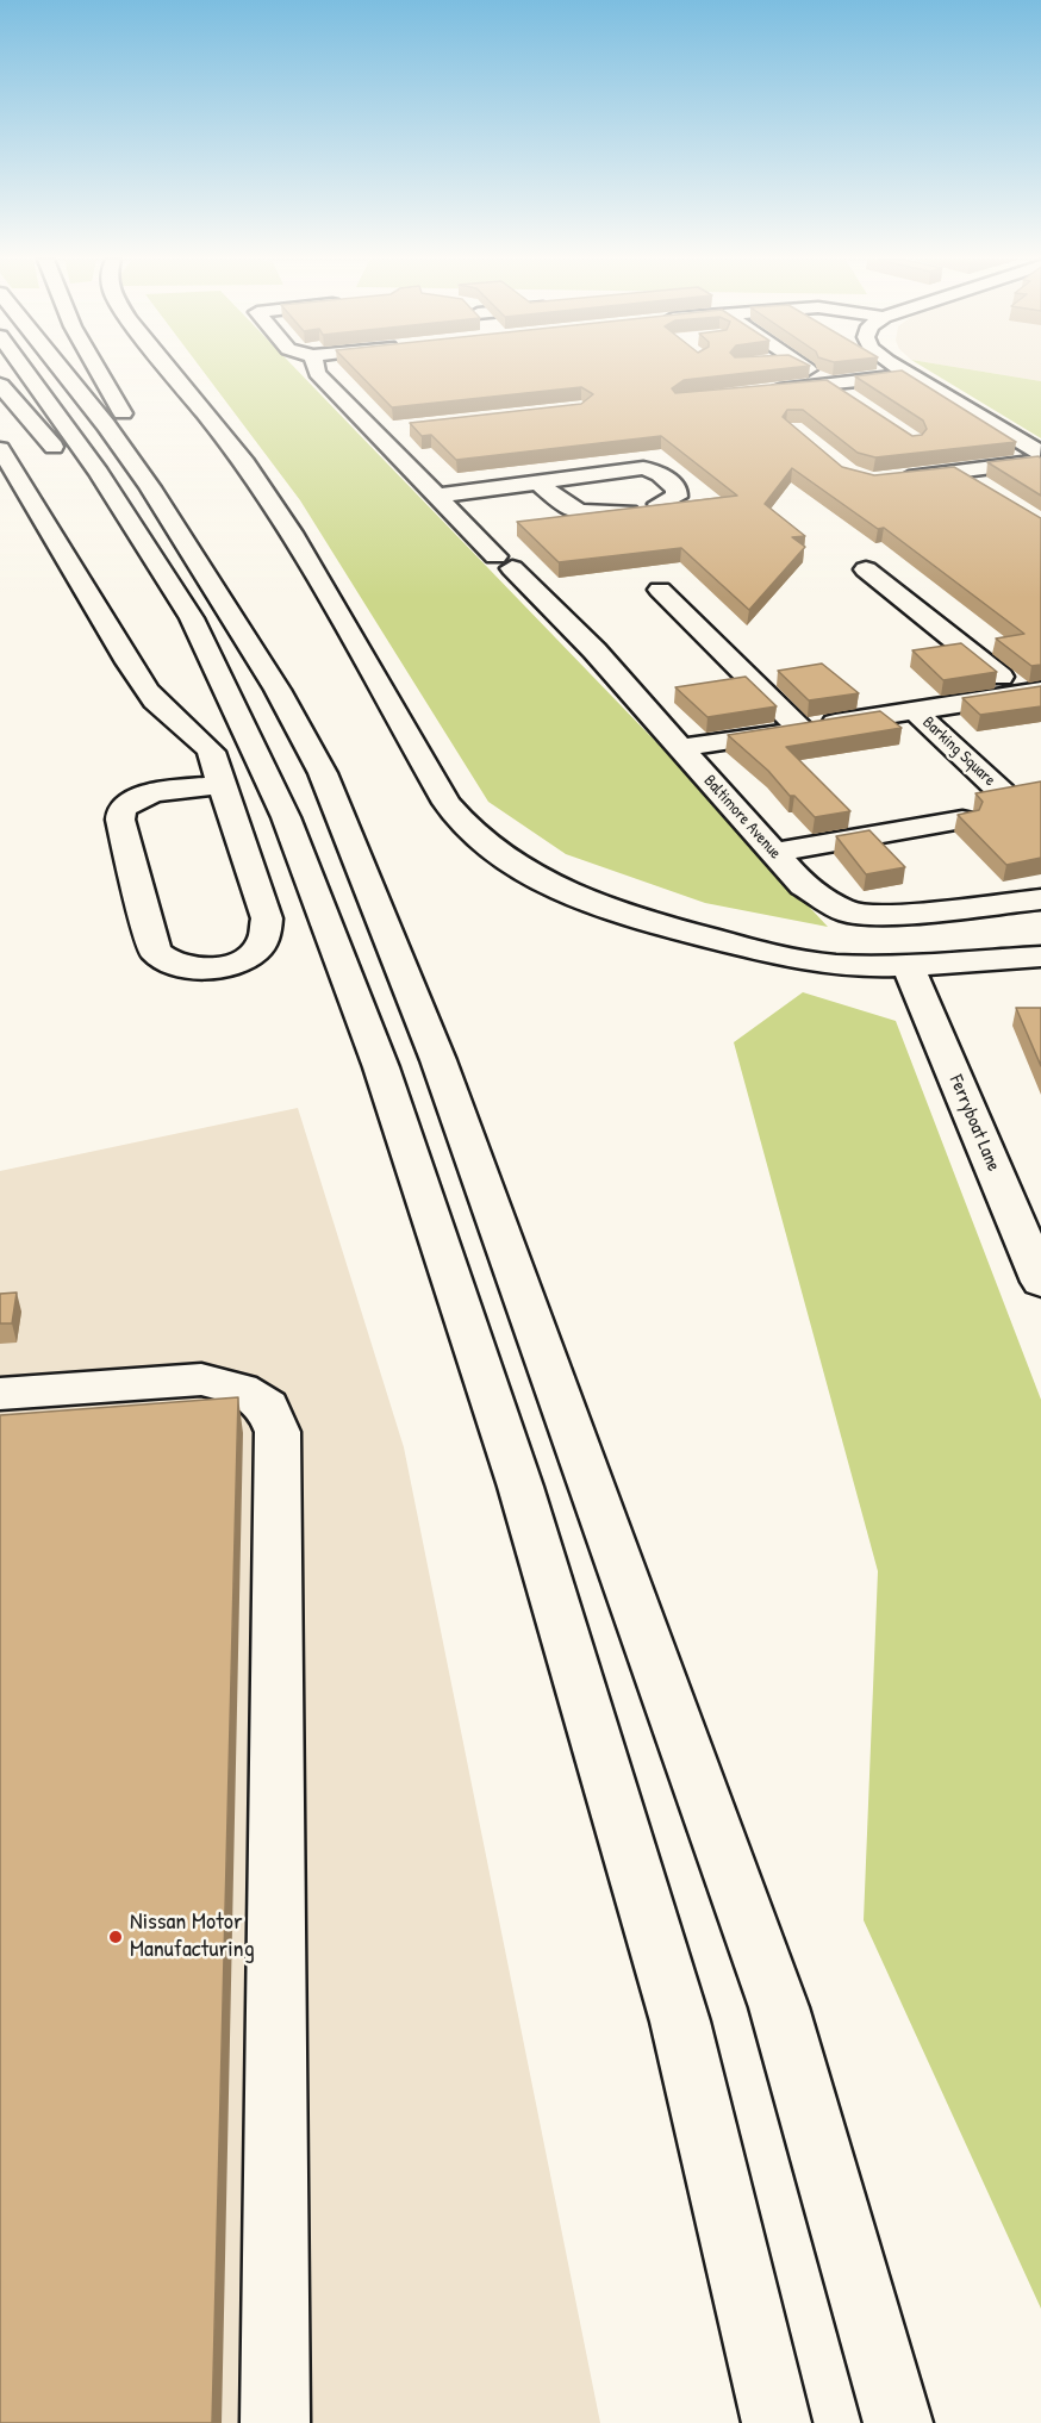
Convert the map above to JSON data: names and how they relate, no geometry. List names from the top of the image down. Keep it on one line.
{"streets":{"main road":["Barking Square","Baltimore Avenue","Ferryboat Lane"]},"places":["Nissan Motor Manufacturing"]}
